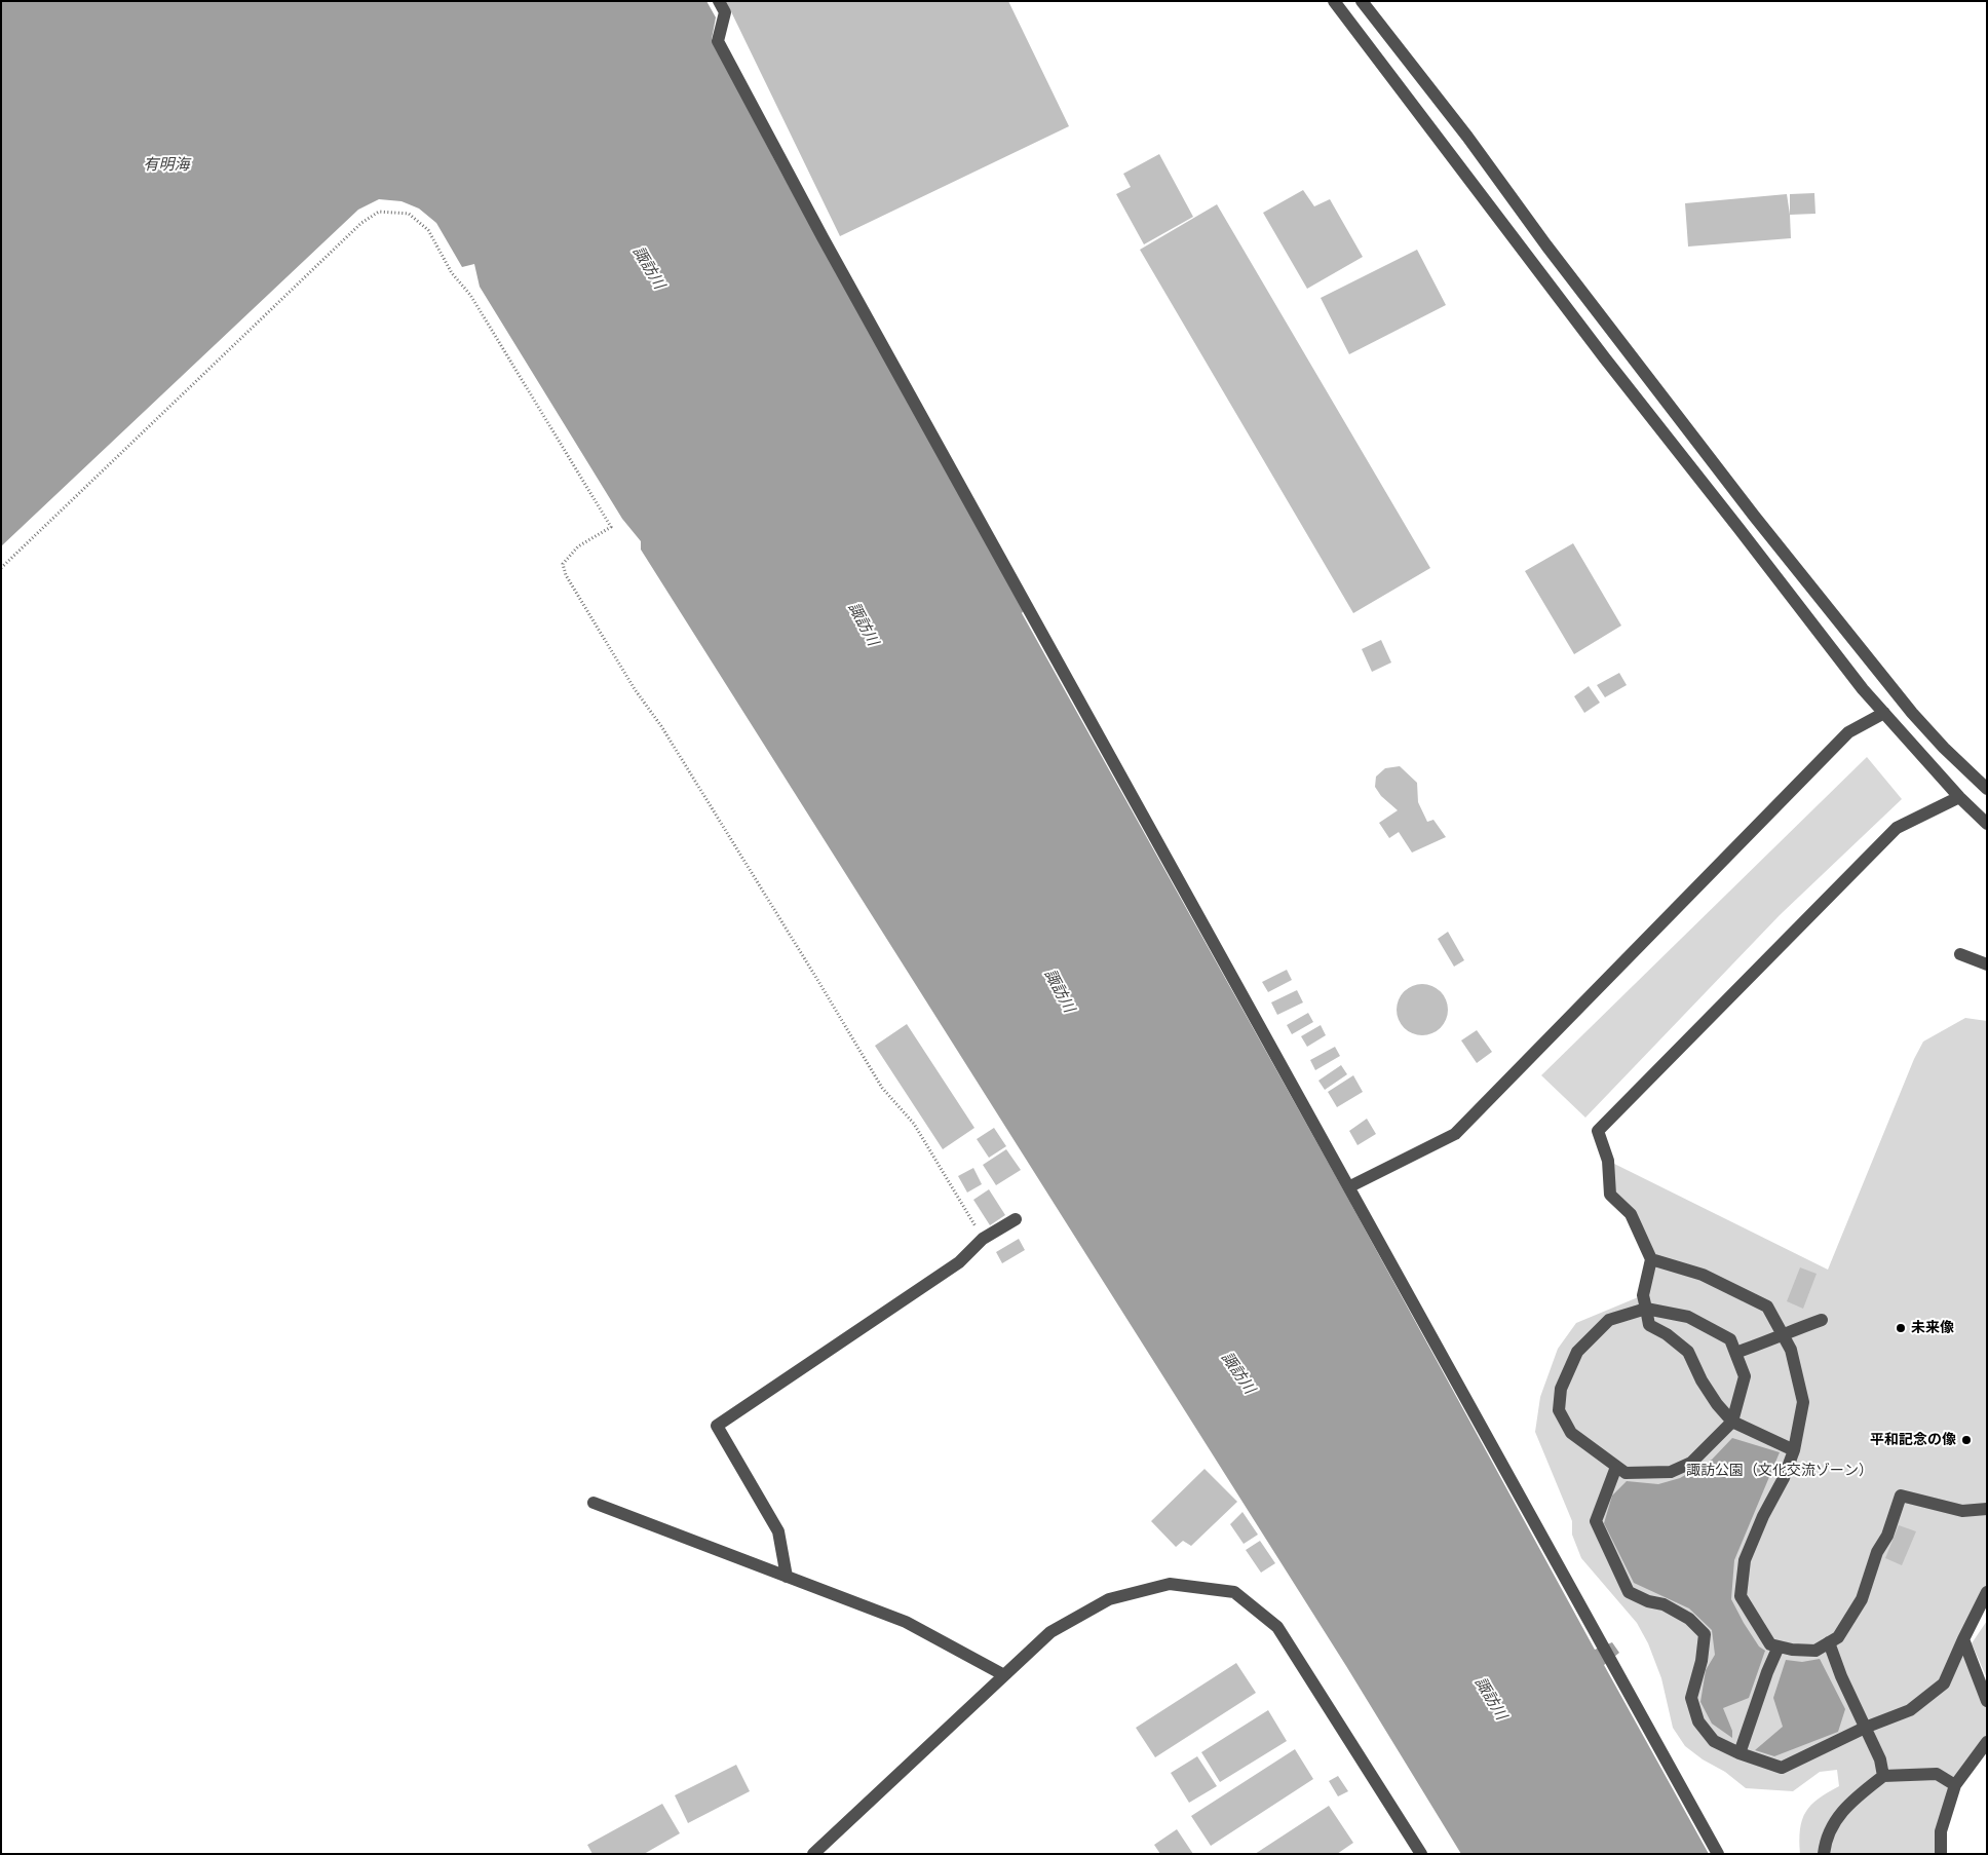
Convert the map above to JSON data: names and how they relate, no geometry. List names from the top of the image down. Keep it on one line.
{"water":["有明海","諏訪川"],"parks":["諏訪公園（文化交流ゾーン）"],"places":["未来像","平和記念の像"]}
